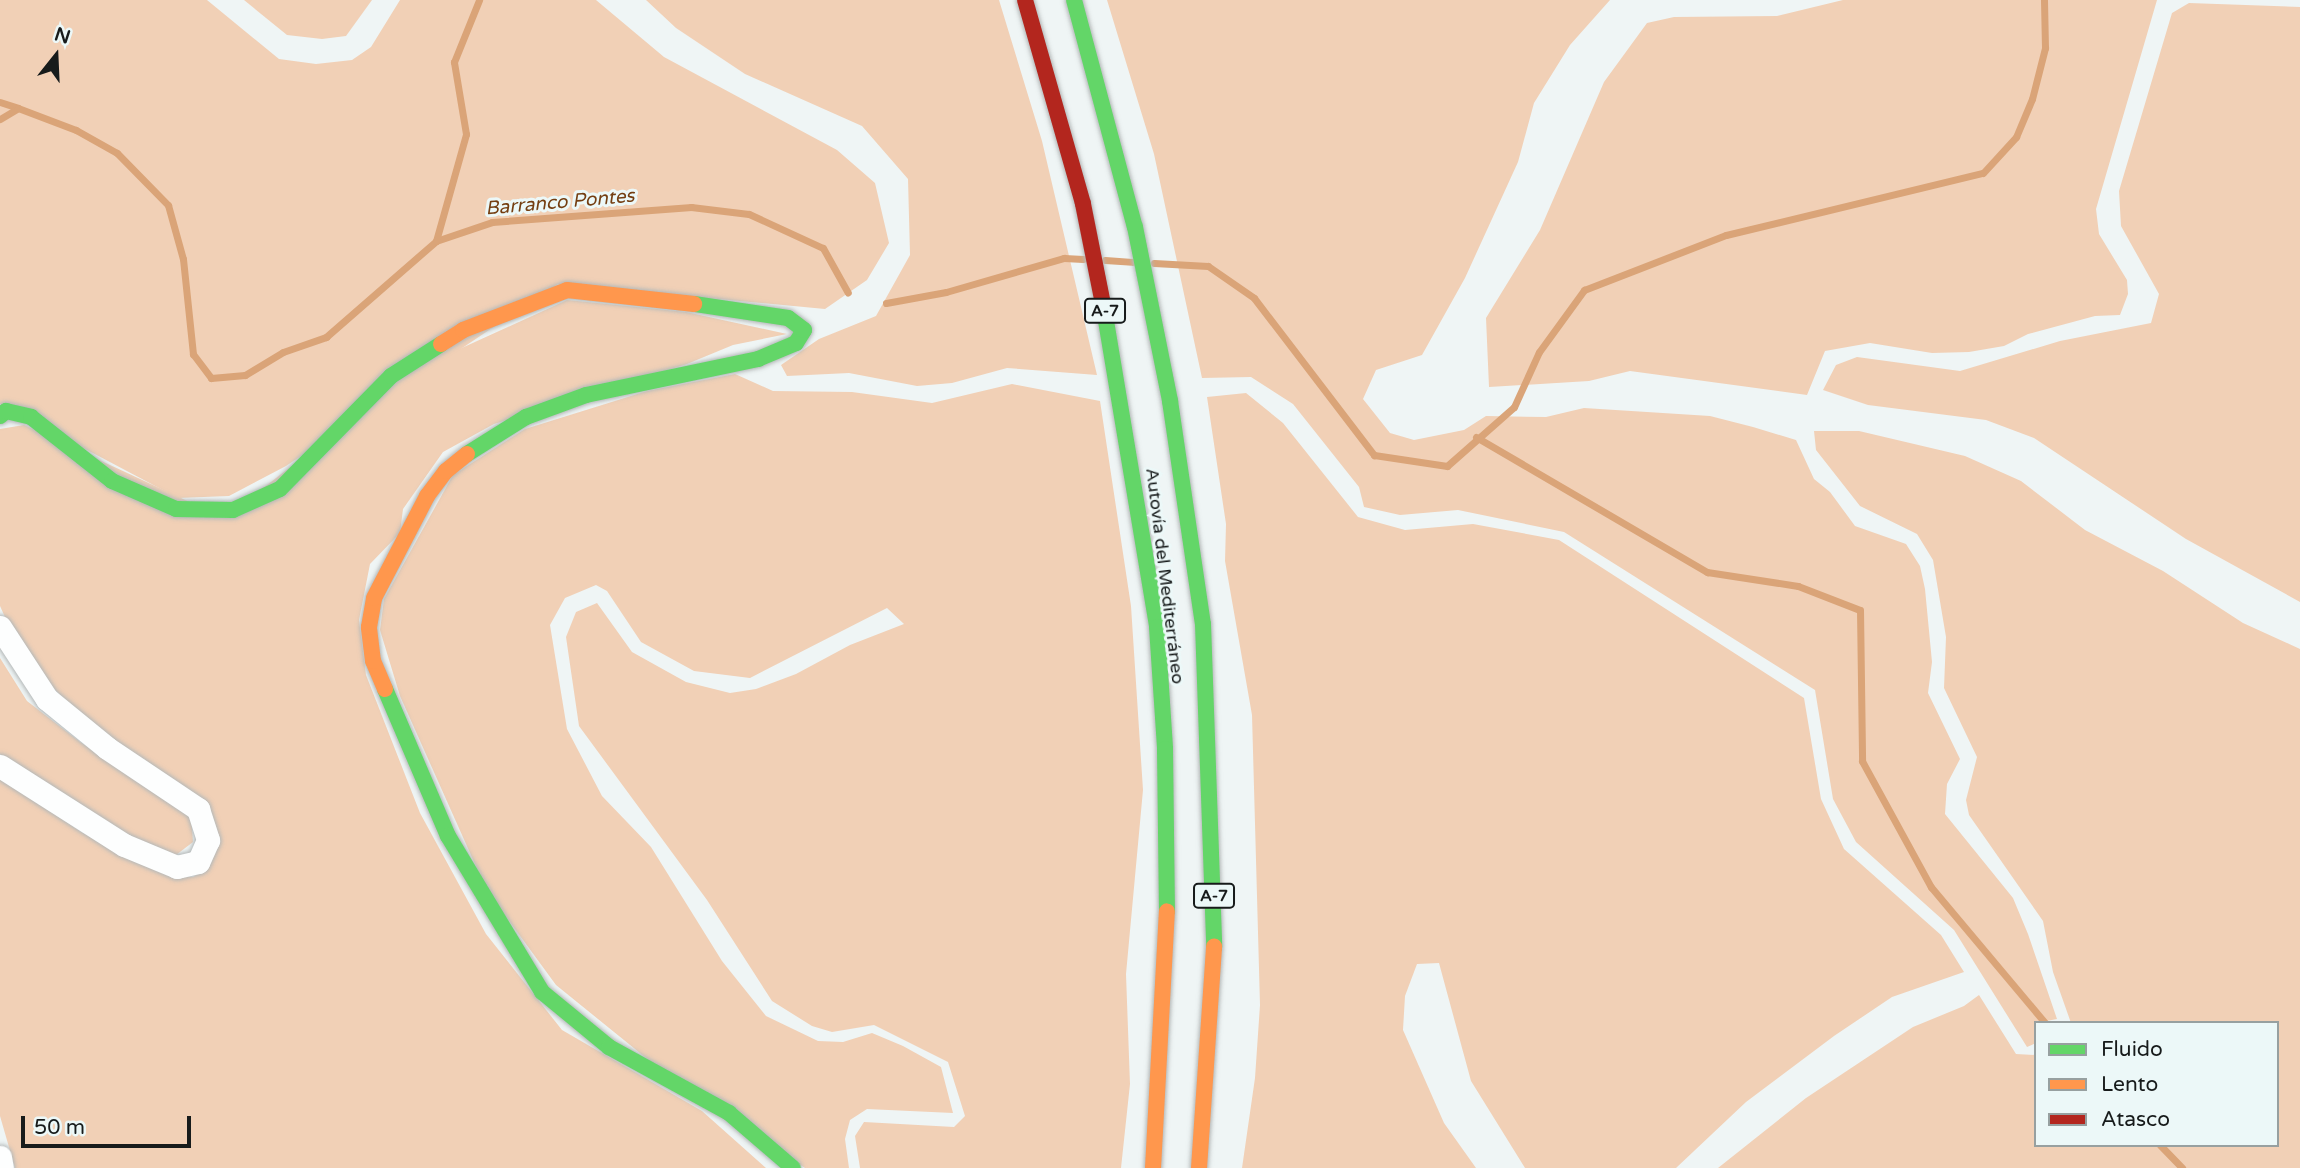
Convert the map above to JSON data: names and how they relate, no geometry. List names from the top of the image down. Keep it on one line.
{"streets":{"main road":["A-7","Autovía del Mediterráneo"]},"water":["Barranco Pontes"],"legend":["Fluido","Lento","Atasco"],"scale_bar":"50 m","north":"top"}
